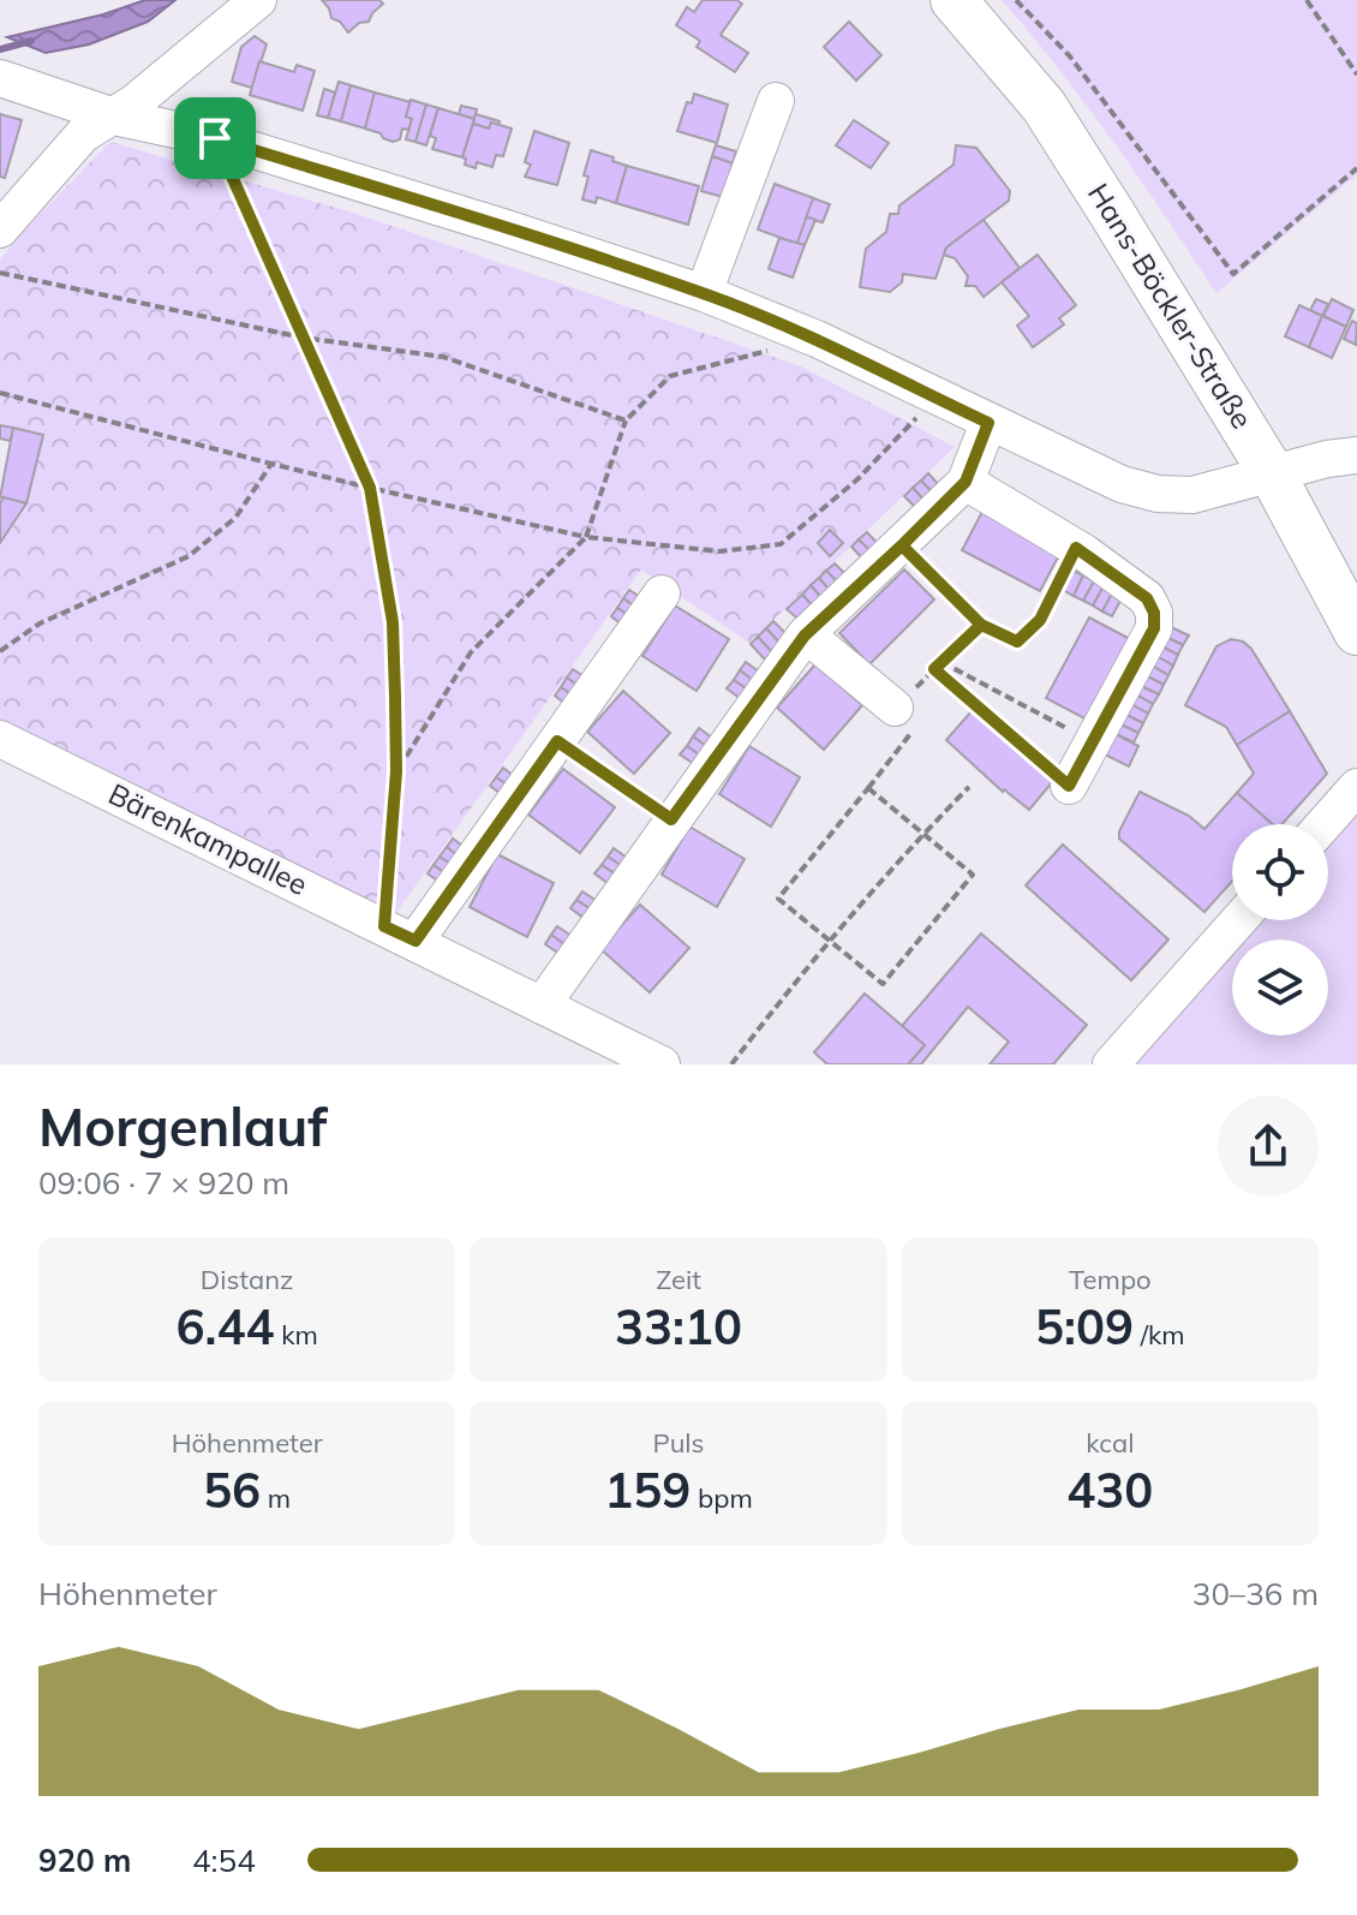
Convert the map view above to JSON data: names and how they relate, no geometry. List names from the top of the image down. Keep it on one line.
{"streets":{"main road":["Hans-Böckler-Straße"],"street":["Bärenkampallee"]},"page":{"heading":["Morgenlauf","09:06 · 7 × 920 m"],"stats":[["Distanz","6.44 km"],["Zeit","33:10"],["Tempo","5:09 /km"],["Höhenmeter","56 m"],["Puls","159 bpm"],["kcal","430"]],"chart":["Höhenmeter","30–36 m"],"list":[{"name":"920 m","note":"4:54"}]}}
